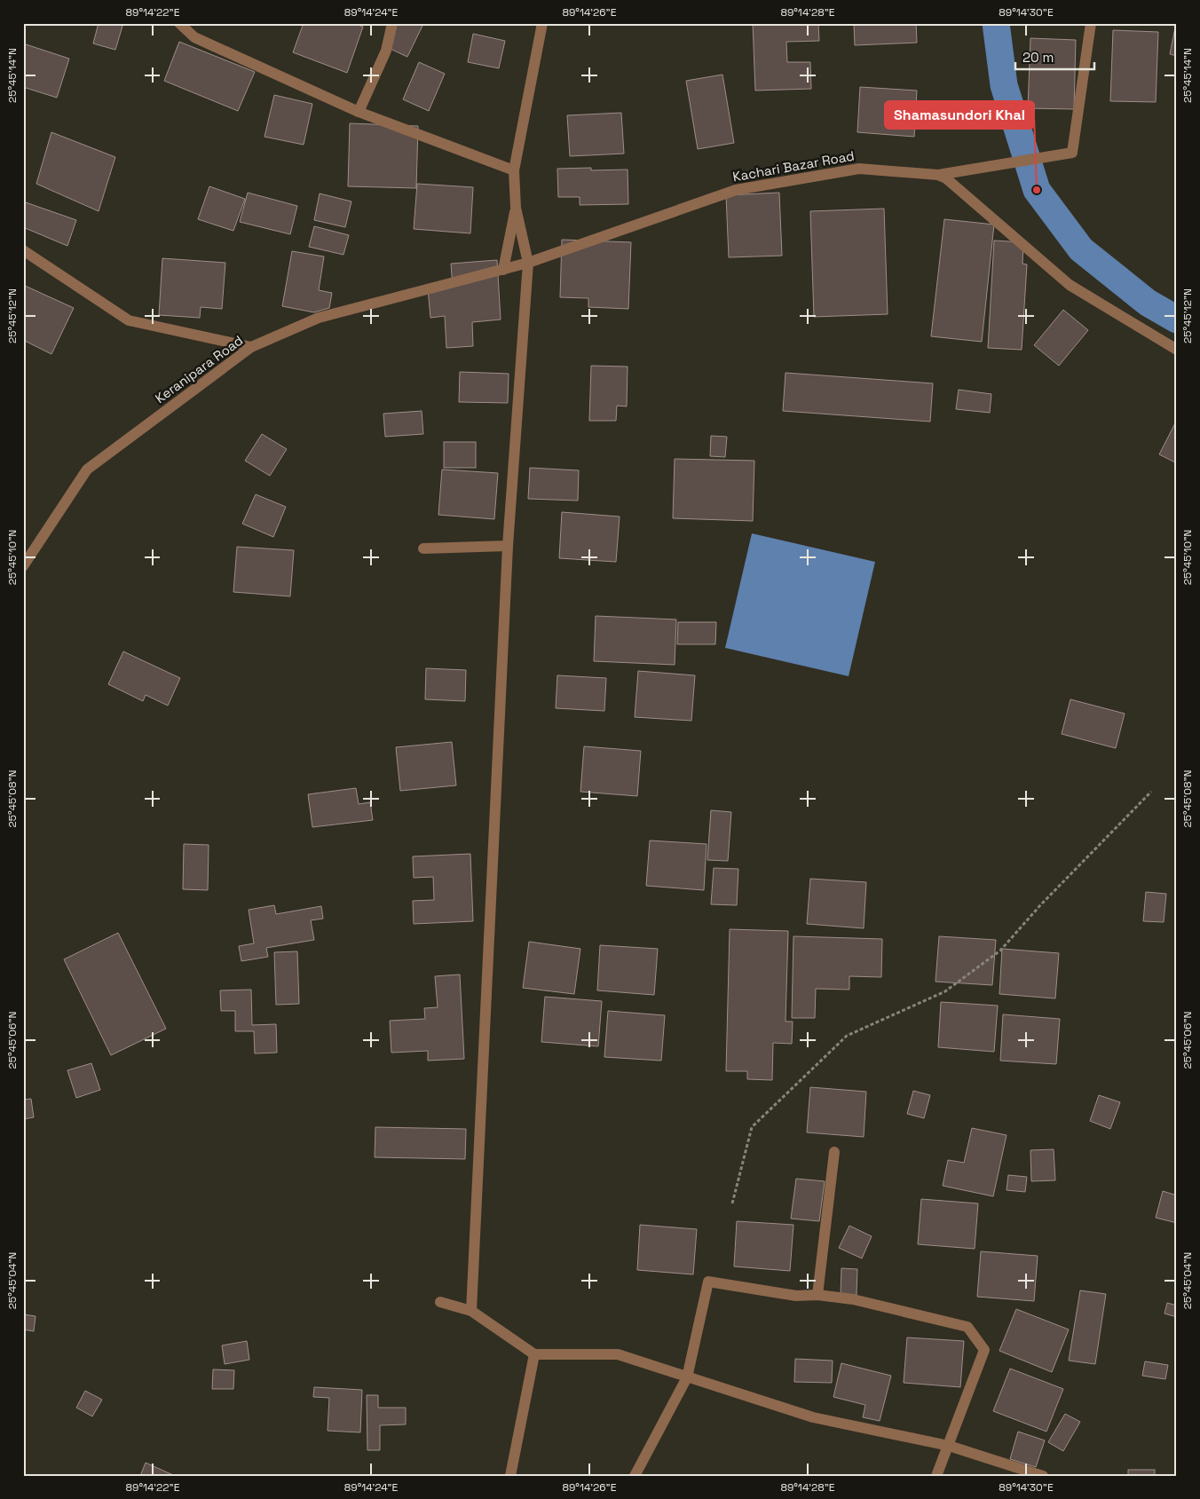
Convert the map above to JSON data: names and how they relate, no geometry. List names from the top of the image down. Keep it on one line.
{"streets":{"street":["Kachari Bazar Road","Keranipara Road"]},"crossings":[["Kachari Bazar Road","Keranipara Road"]],"places":["Shamasundori Khal"],"scale_bar":"20 m","coordinates":["89°14'22\"E","89°14'24\"E","89°14'26\"E","89°14'28\"E","89°14'30\"E","25°45'14\"N","25°45'12\"N","25°45'10\"N","25°45'08\"N","25°45'06\"N","25°45'04\"N"]}
